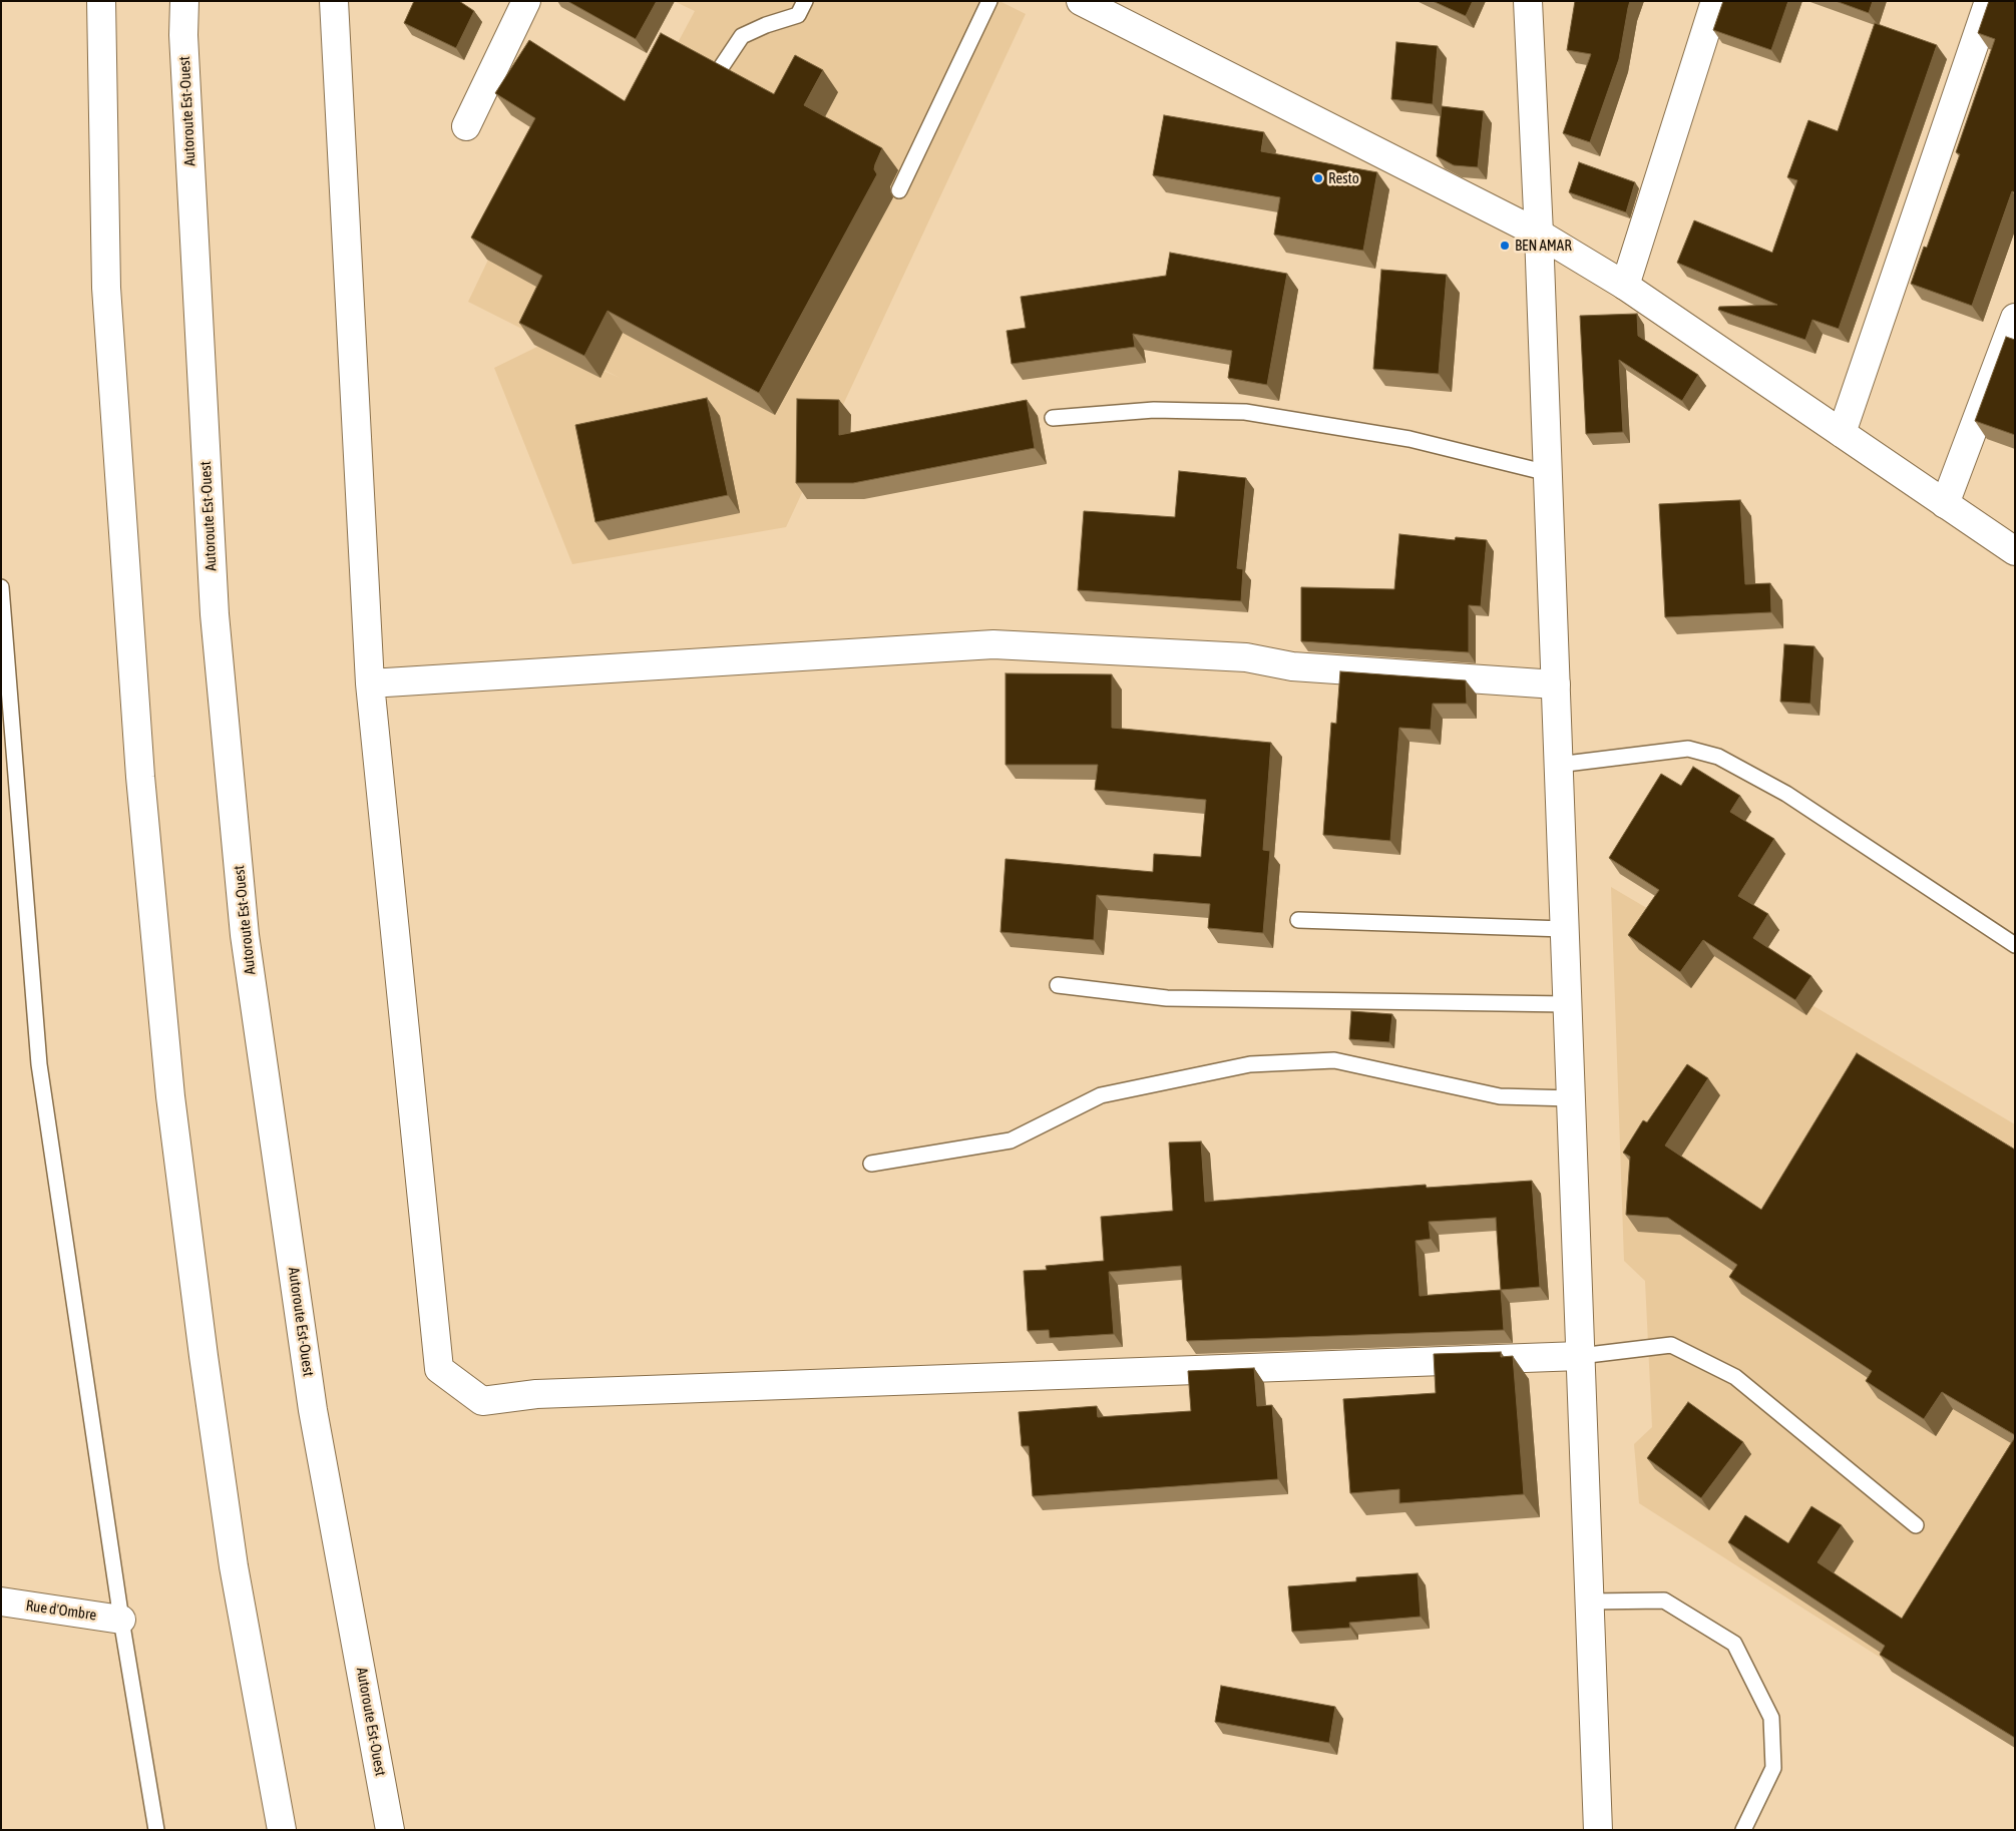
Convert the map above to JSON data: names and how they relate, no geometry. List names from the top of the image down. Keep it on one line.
{"streets":{"main road":["Autoroute Est-Ouest","Rue d'Ombre"]},"places":["Resto","BEN AMAR"]}
